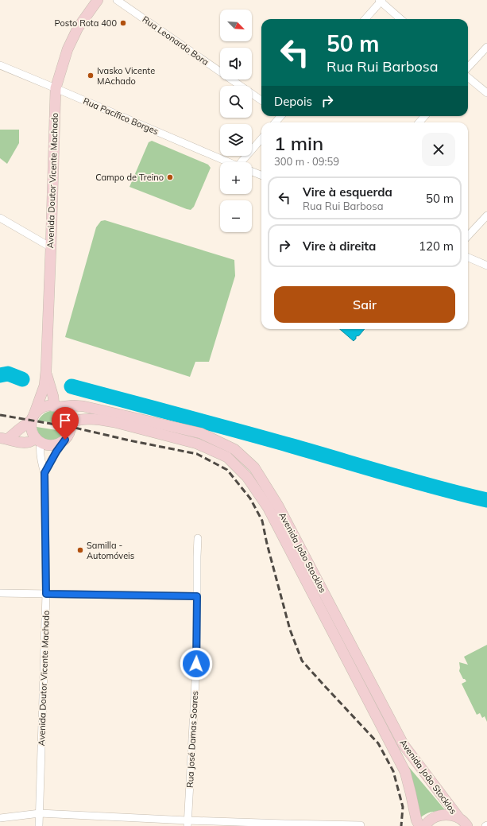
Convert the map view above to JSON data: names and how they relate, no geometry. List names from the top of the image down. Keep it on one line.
{"streets":{"main road":["Avenida Doutor Vicente Machado","Avenida João Stocklos"],"street":["Rua Leonardo Bora","Rua Pacífico Borges","Rua José Damas Soares"]},"crossings":[["Rua Pacífico Borges","Avenida Doutor Vicente Machado"],["Avenida Doutor Vicente Machado","Avenida João Stocklos"]],"places":["Posto Rota 400","Ivasko Vicente MAchado","Campo de Treino","Samilla - Automóveis"],"north":"bottom right","page":{"map_buttons":["+","−"],"turn":["50 m","Rua Rui Barbosa"],"then":"Depois","heading":["1 min","300 m · 09:59"],"list":[{"name":"Vire à esquerda","note":"Rua Rui Barbosa","value":"50 m"},{"name":"Vire à direita","value":"120 m"}],"buttons":"Sair"}}
